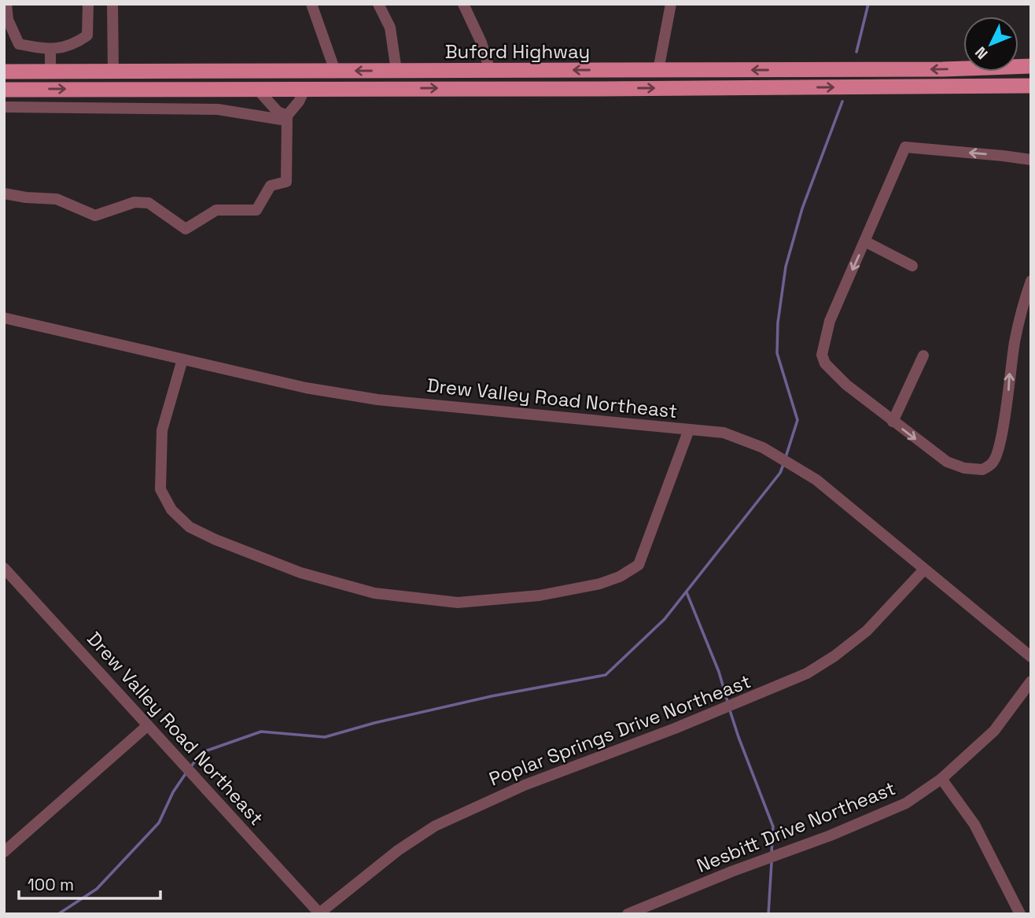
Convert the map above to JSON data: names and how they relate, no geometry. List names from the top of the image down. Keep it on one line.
{"streets":{"main road":["Buford Highway"],"street":["Drew Valley Road Northeast","Poplar Springs Drive Northeast","Nesbitt Drive Northeast"]},"crossings":[["Drew Valley Road Northeast","Poplar Springs Drive Northeast"]],"scale_bar":"100 m","north":"bottom left"}
